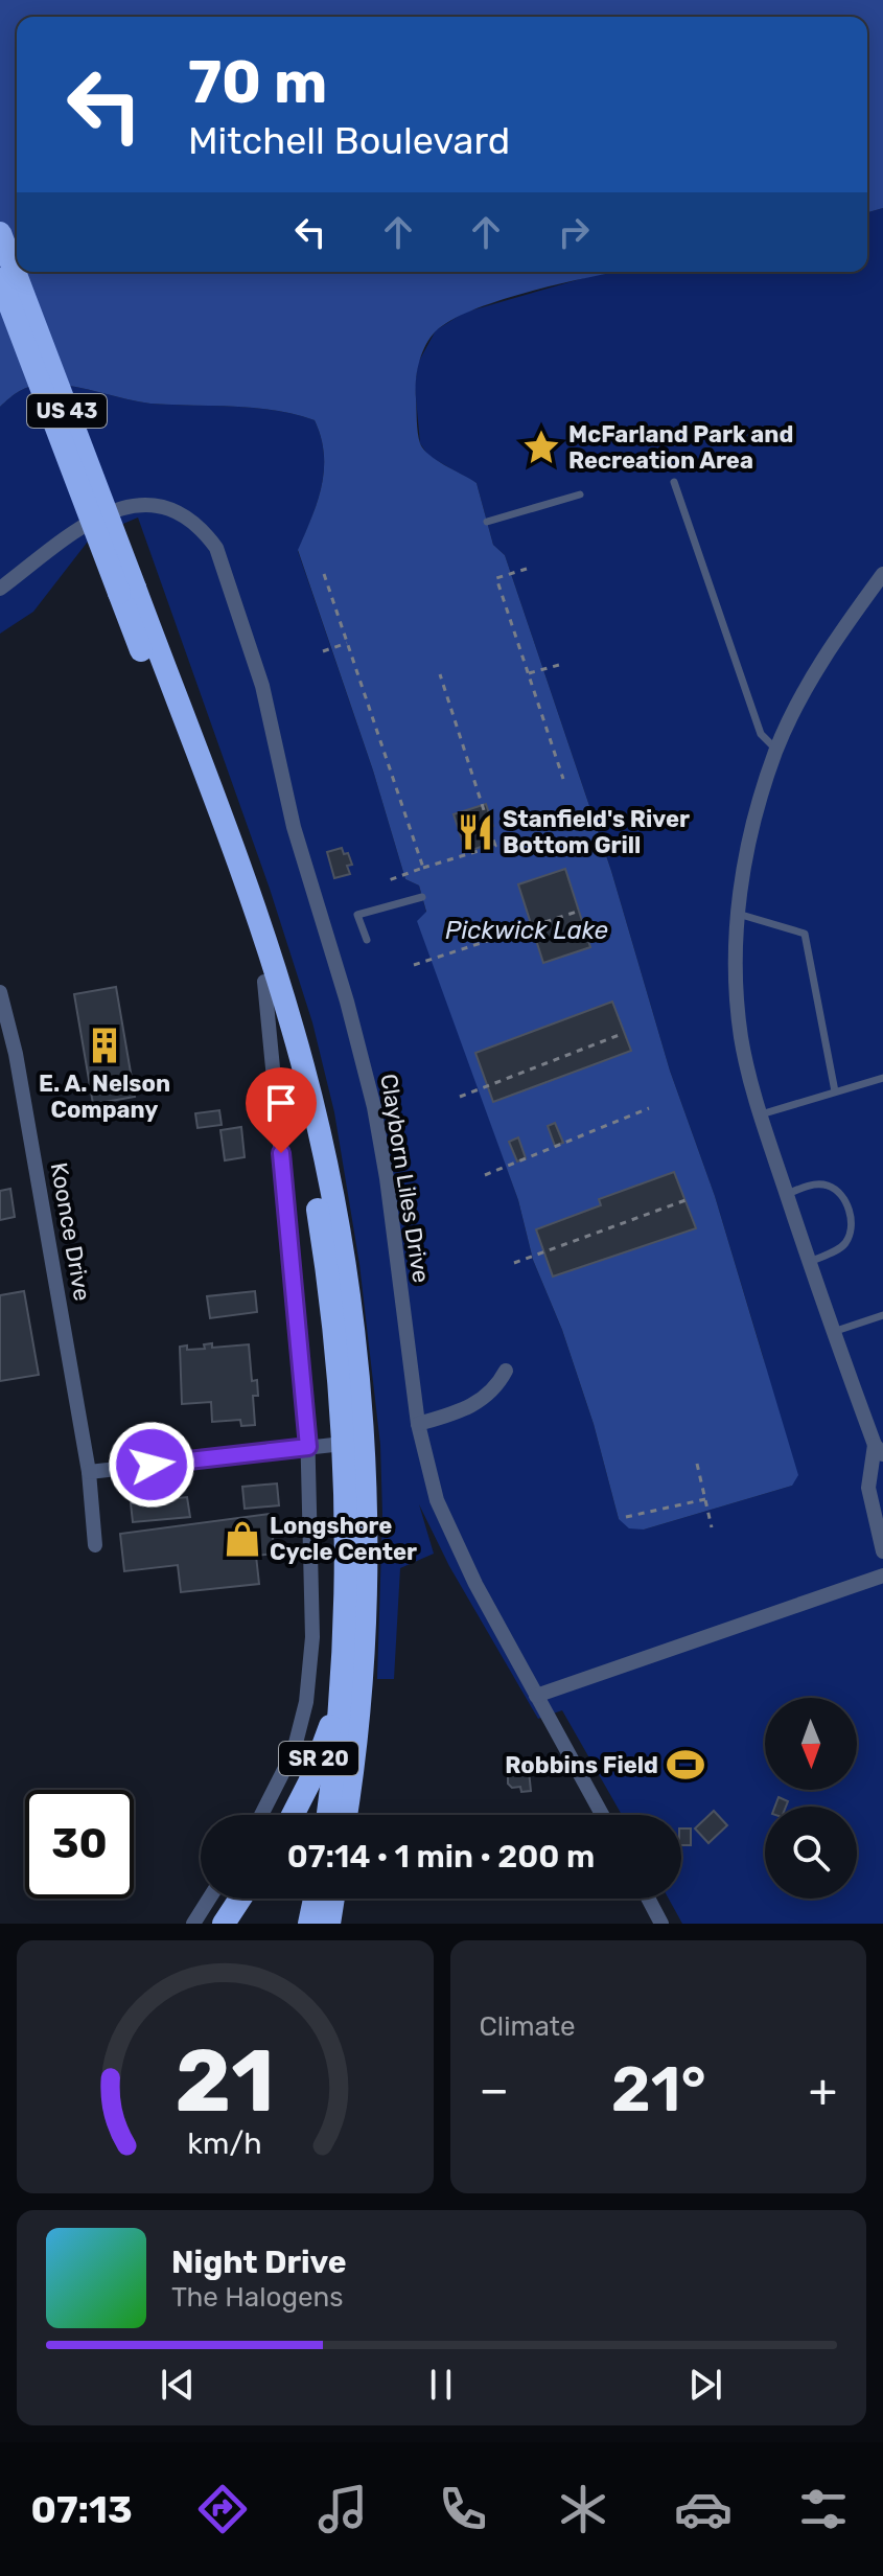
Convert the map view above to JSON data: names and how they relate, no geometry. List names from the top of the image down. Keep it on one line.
{"streets":{"highway":["US 43","SR 20"],"street":["Clayborn Liles Drive","Koonce Drive"]},"crossings":[["US 43","SR 20"]],"water":["Pickwick Lake"],"places":{"place":["McFarland Park and Recreation Area"],"restaurant":["Stanfield's River Bottom Grill"],"building":["E. A. Nelson Company"],"shop":["Longshore Cycle Center"],"sports":["Robbins Field"]},"north":"bottom","page":{"turn":["70 m","Mitchell Boulevard"],"limit":"30","trip":"07:14 · 1 min · 200 m","tile":"Climate","heat":["−","21°","+"],"song":["Night Drive","The Halogens"],"tabs":"07:13","gauge":["21","km/h"]}}
